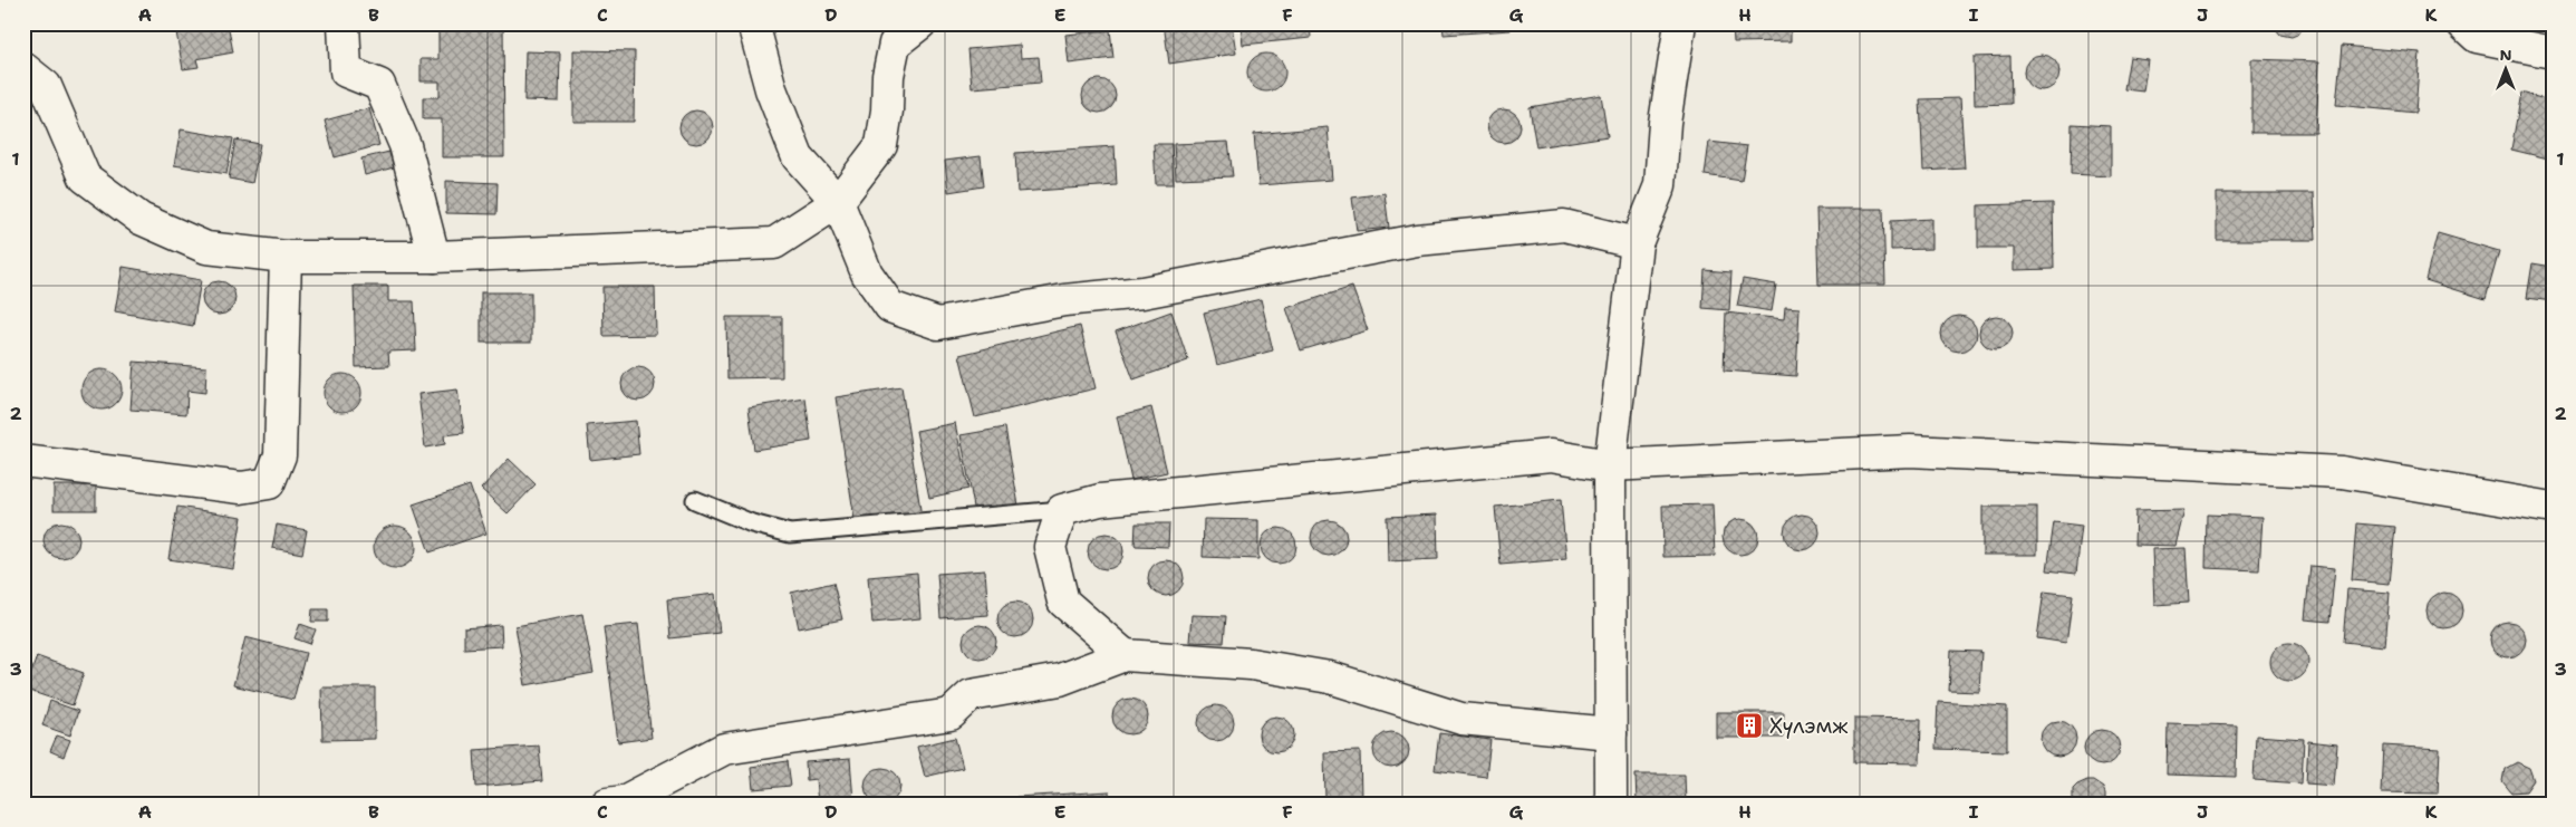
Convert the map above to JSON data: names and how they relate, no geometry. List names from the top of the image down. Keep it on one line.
{"places":{"building":["Хүлэмж"]},"north":"top","grid":{"columns":["A","B","C","D","E","F","G","H","I","J","K"],"rows":["1","2","3"]}}
